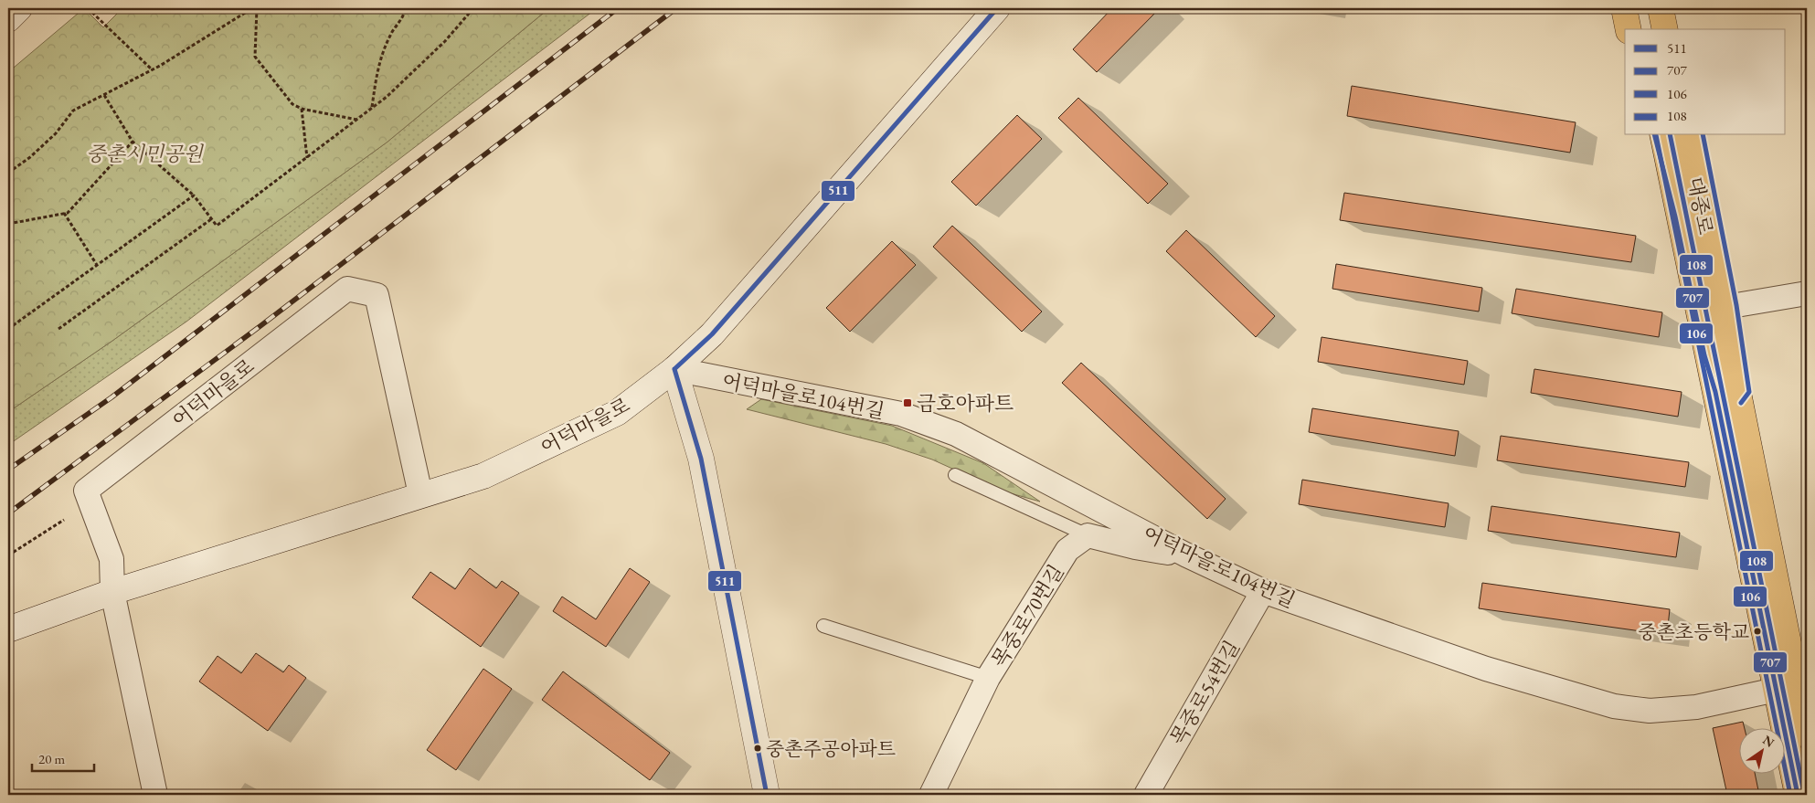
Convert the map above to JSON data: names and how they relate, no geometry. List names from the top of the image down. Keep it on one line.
{"streets":{"main road":["대종로","어덕마을로"],"street":["어덕마을로104번길","목중로70번길","목중로54번길"]},"crossings":[["대종로","어덕마을로104번길"],["어덕마을로","어덕마을로104번길"],["어덕마을로104번길","목중로54번길"]],"parks":["중촌시민공원"],"places":{"transit":["금호아파트"],"other":["중촌초등학교","중촌주공아파트"]},"lines":["transit line 511","transit line 707","transit line 106","transit line 108"],"legend":["511","707","106","108"],"scale_bar":"20 m","north":"top right"}
